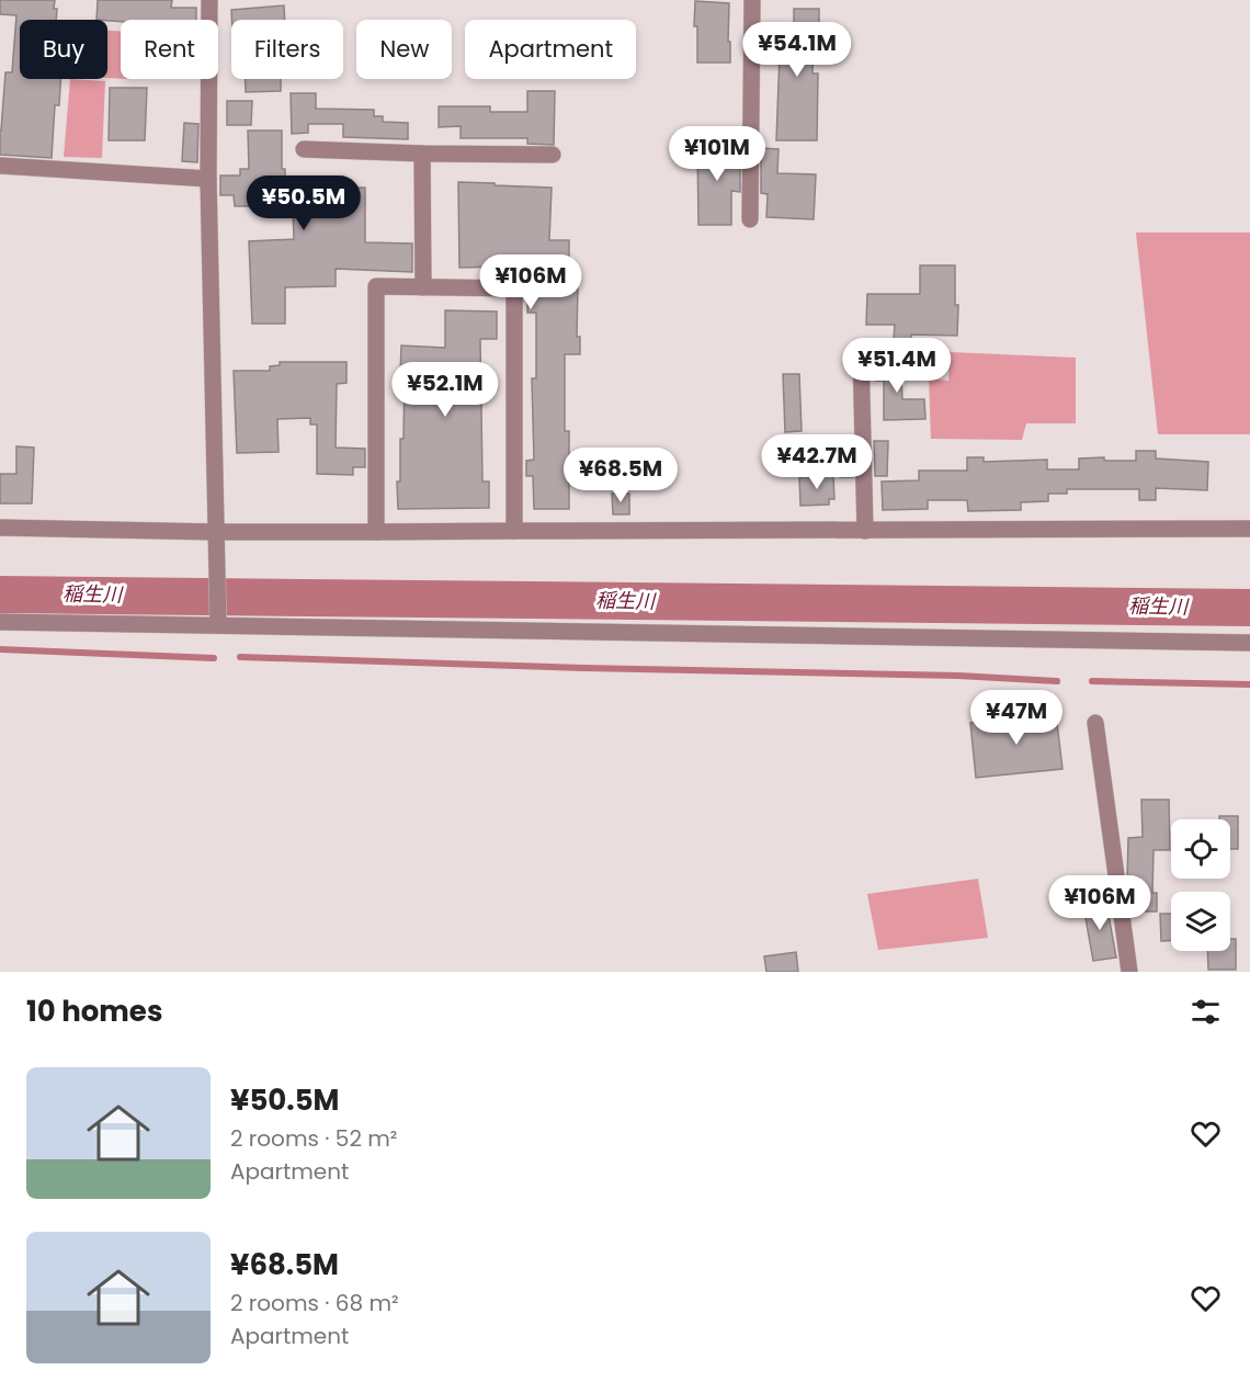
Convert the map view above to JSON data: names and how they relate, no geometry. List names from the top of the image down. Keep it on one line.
{"water":["稲生川"],"page":{"chip":["Buy","Rent","Filters","New","Apartment"],"price":["¥54.1M","¥101M","¥50.5M","¥106M","¥51.4M","¥52.1M","¥42.7M","¥68.5M","¥47M","¥106M"],"heading":"10 homes","list":[{"name":"¥50.5M","note":"2 rooms · 52 m² · Apartment"},{"name":"¥68.5M","note":"2 rooms · 68 m² · Apartment"}]}}
